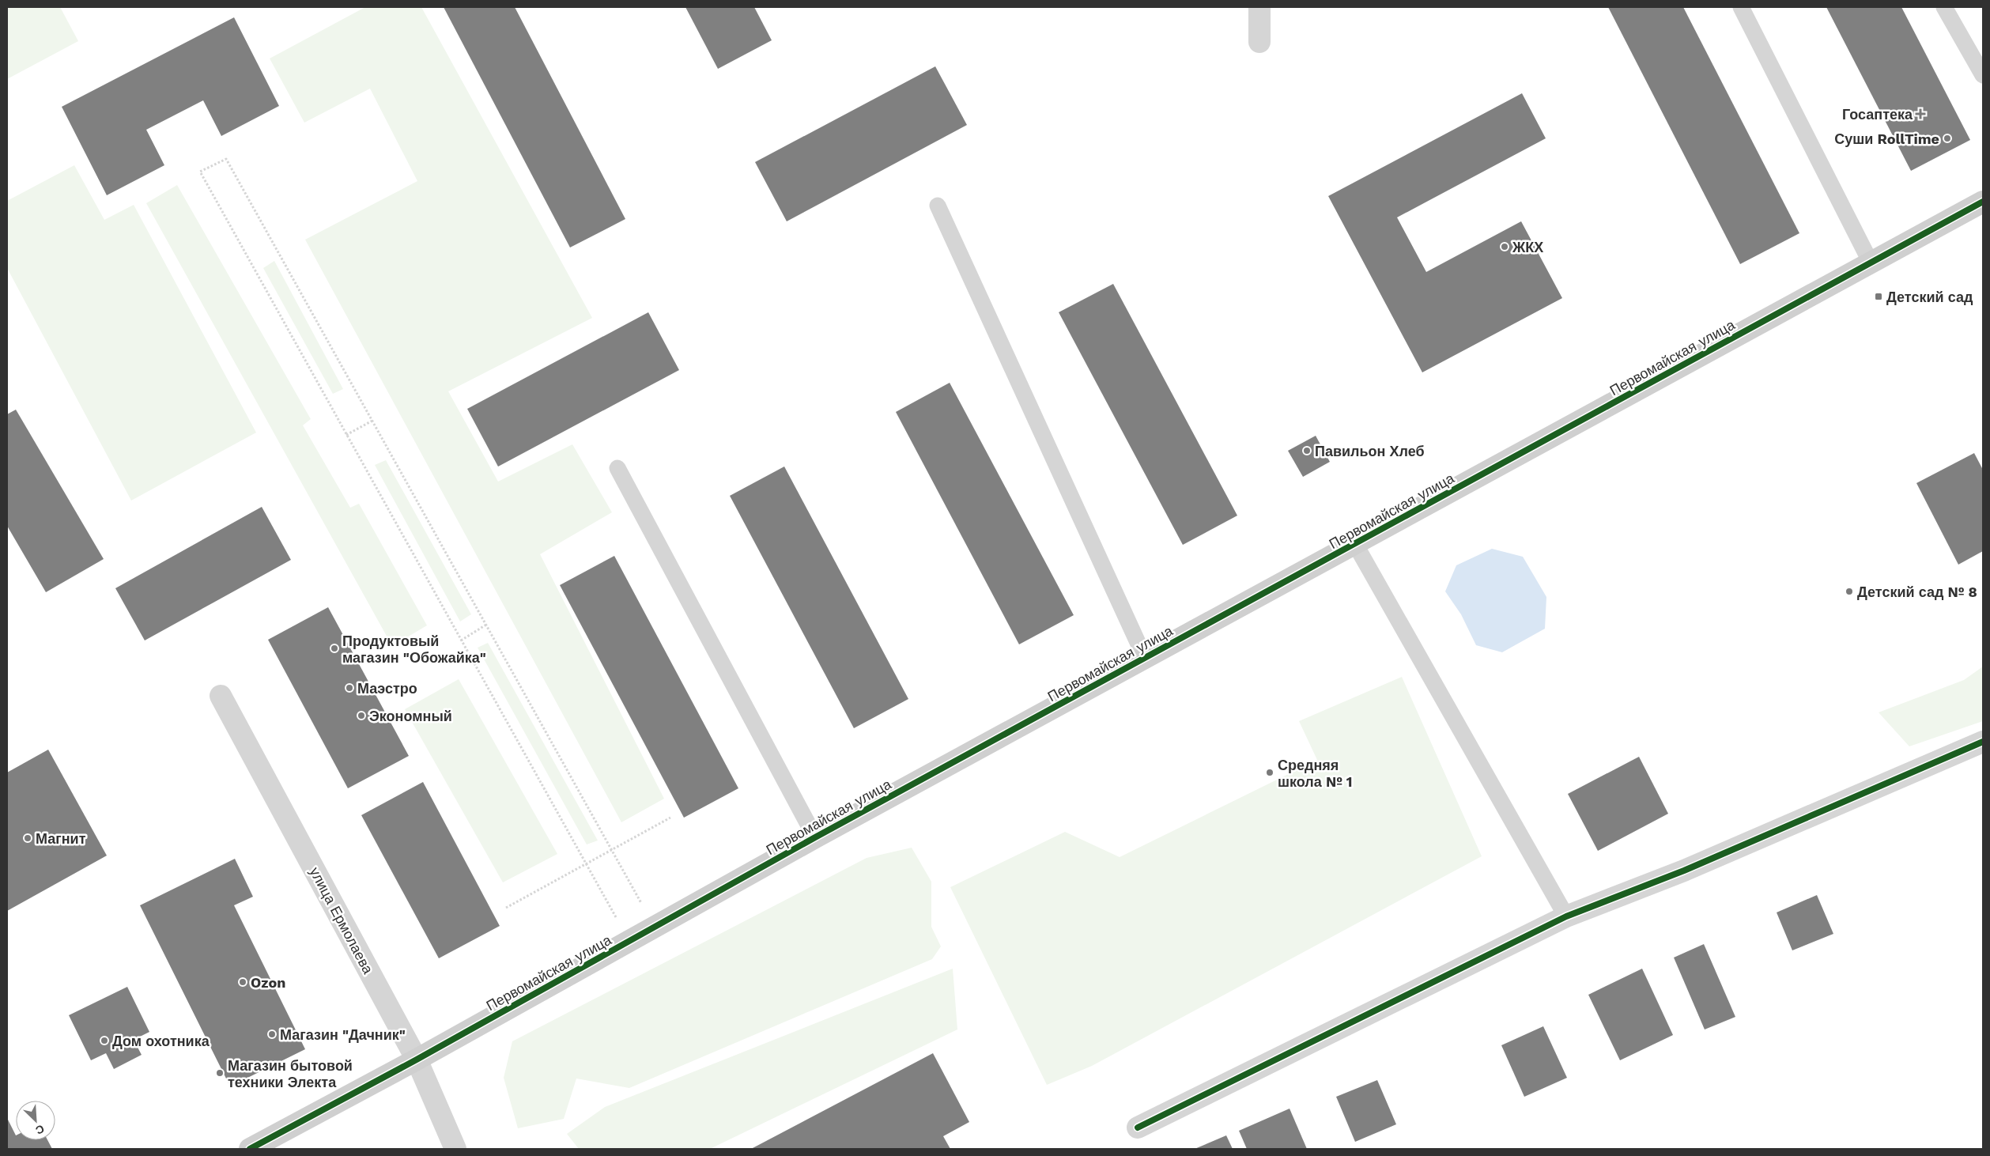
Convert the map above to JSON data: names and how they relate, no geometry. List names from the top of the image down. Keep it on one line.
{"streets":{"street":["Первомайская улица","улица Ермолаева"]},"crossings":[["Первомайская улица","улица Ермолаева"]],"places":{"health":["Госаптека"],"other":["Суши RollTime","ЖКХ","Павильон Хлеб","Детский сад № 8","Продуктовый магазин \"Обожайка\"","Маэстро","Экономный","Средняя школа № 1","Магнит","Ozon","Магазин \"Дачник\"","Дом охотника","Магазин бытовой техники Электа"],"transit":["Детский сад"]},"north":"bottom right"}
